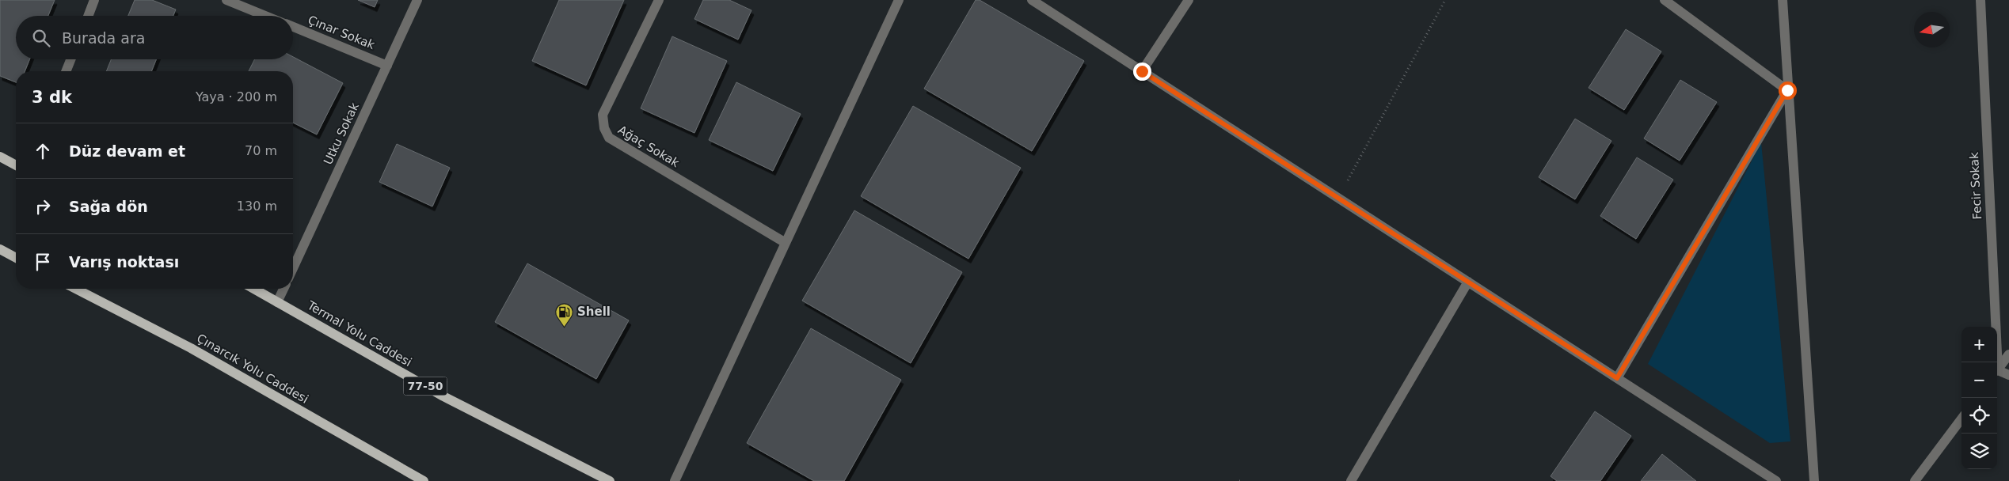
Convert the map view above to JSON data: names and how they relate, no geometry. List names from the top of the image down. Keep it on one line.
{"streets":{"main road":["Termal Yolu Caddesi","Çınarcık Yolu Caddesi","77-50"],"street":["Çınar Sokak","Utku Sokak","Ağaç Sokak","Fecir Sokak"]},"crossings":[["Çınar Sokak","Utku Sokak"]],"places":{"fuel station":["Shell"]},"north":"left","page":{"search":"Burada ara","heading":["3 dk","Yaya · 200 m"],"list":[["Düz devam et","70 m"],["Sağa dön","130 m"],"Varış noktası"],"map_buttons":["+","−"]}}
